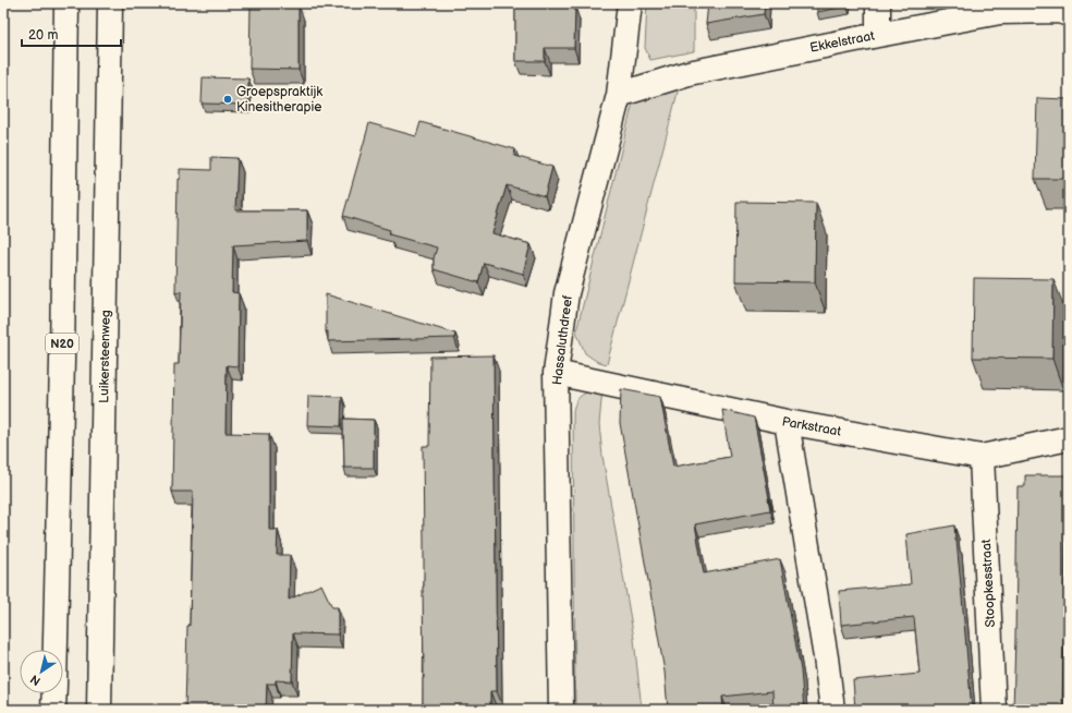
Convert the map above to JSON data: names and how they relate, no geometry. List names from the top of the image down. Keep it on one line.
{"streets":{"street":["Ekkelstraat","Hassaluthdreef","N20","Luikersteenweg","Parkstraat","Stoopkesstraat"]},"crossings":[["Ekkelstraat","Hassaluthdreef"],["Hassaluthdreef","Parkstraat"],["Parkstraat","Stoopkesstraat"]],"places":["Groepspraktijk Kinesitherapie"],"scale_bar":"20 m","north":"bottom left"}
